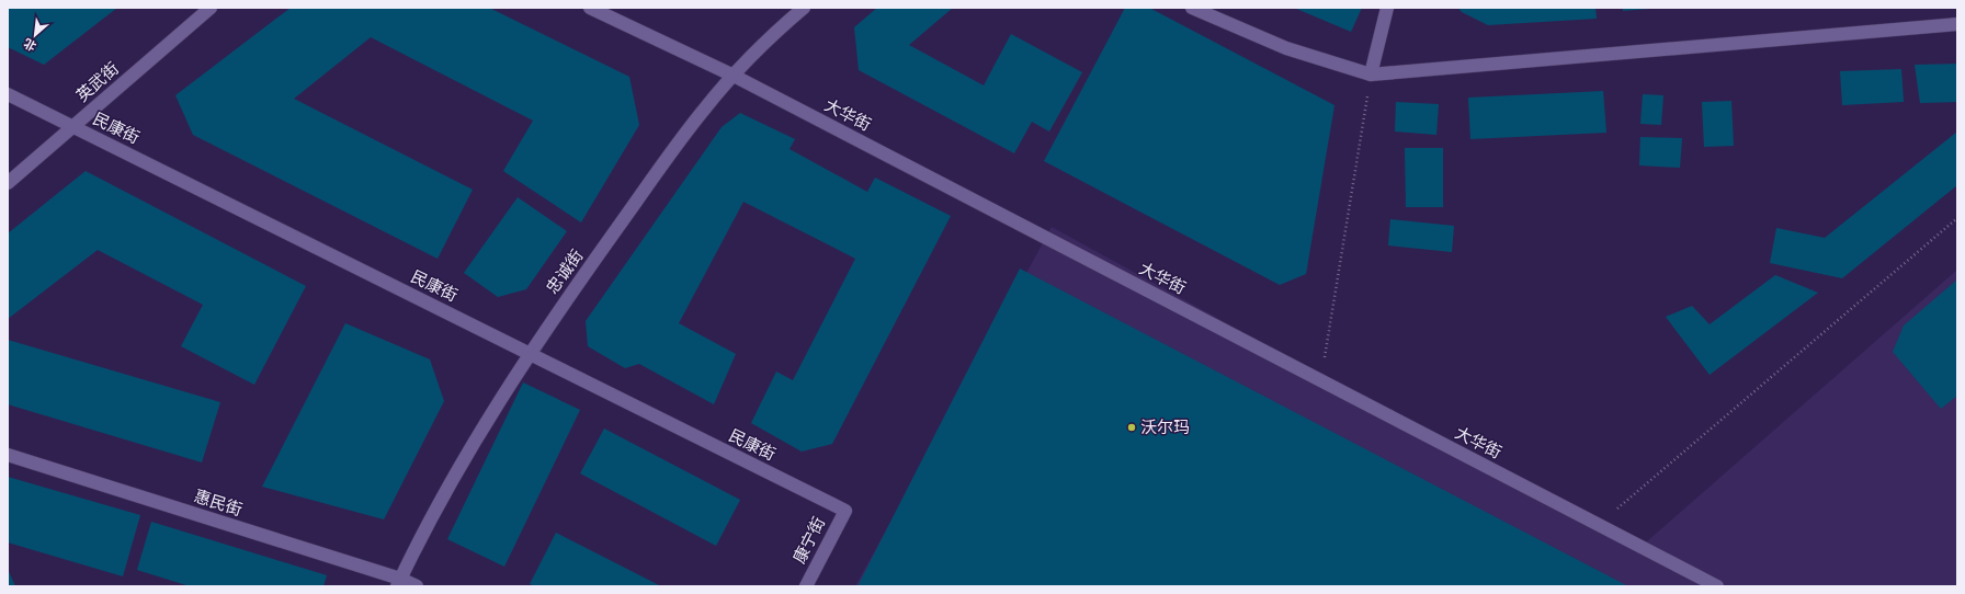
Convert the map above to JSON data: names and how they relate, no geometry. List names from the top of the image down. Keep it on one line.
{"streets":{"street":["英武街","大华街","民康街","忠诚街","惠民街","康宁街"]},"crossings":[["英武街","民康街"],["大华街","忠诚街"],["民康街","忠诚街"],["民康街","康宁街"],["忠诚街","惠民街"]],"places":["沃尔玛"],"north":"bottom left"}
